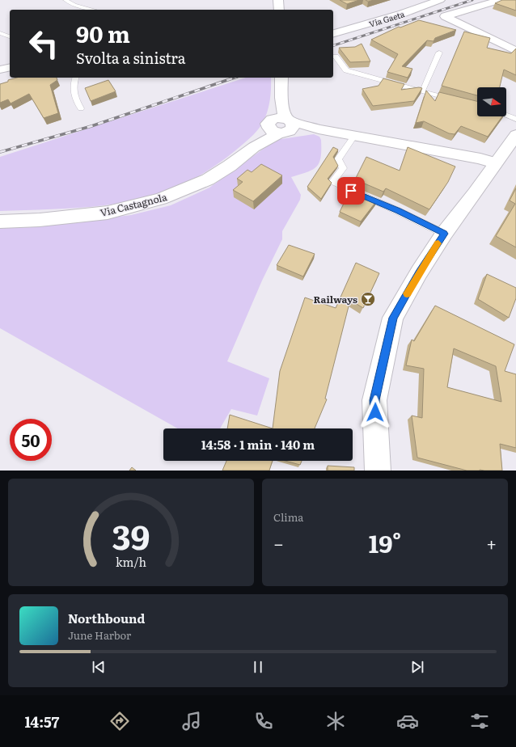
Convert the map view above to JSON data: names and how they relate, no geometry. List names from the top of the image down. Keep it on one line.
{"streets":{"street":["Via Gaeta","Via Castagnola"]},"places":{"bar":["Railways"]},"north":"right","page":{"turn":["90 m","Svolta a sinistra"],"limit":"50","trip":"14:58 · 1 min · 140 m","tile":"Clima","heat":["−","19°","+"],"song":["Northbound","June Harbor"],"tabs":"14:57","gauge":["39","km/h"]}}
